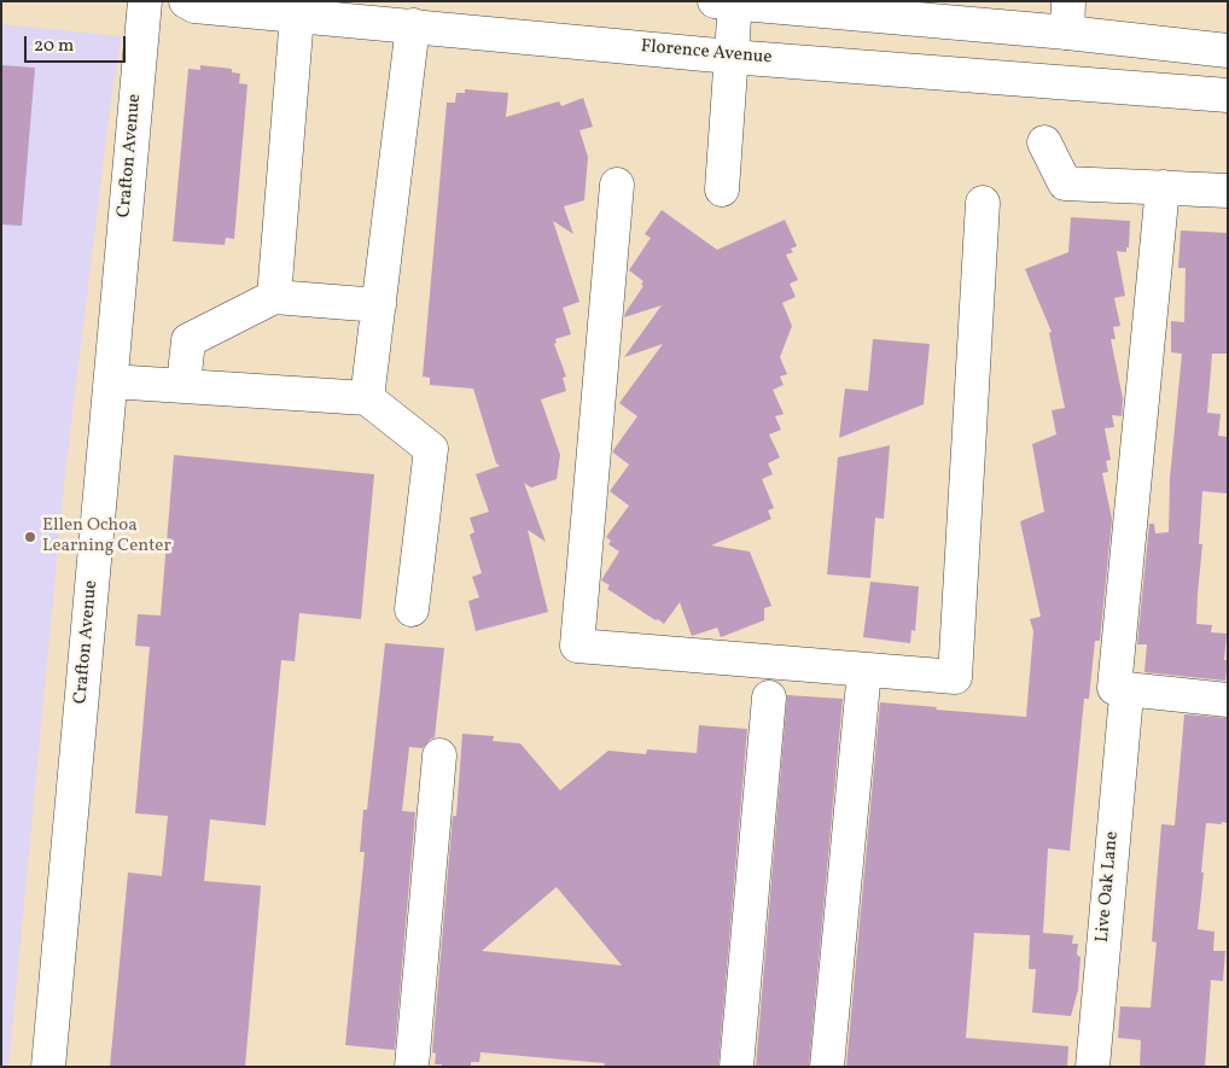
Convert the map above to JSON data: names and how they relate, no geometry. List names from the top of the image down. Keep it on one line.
{"streets":{"main road":["Florence Avenue","Crafton Avenue","Live Oak Lane"]},"places":["Ellen Ochoa Learning Center"],"scale_bar":"20 m"}
